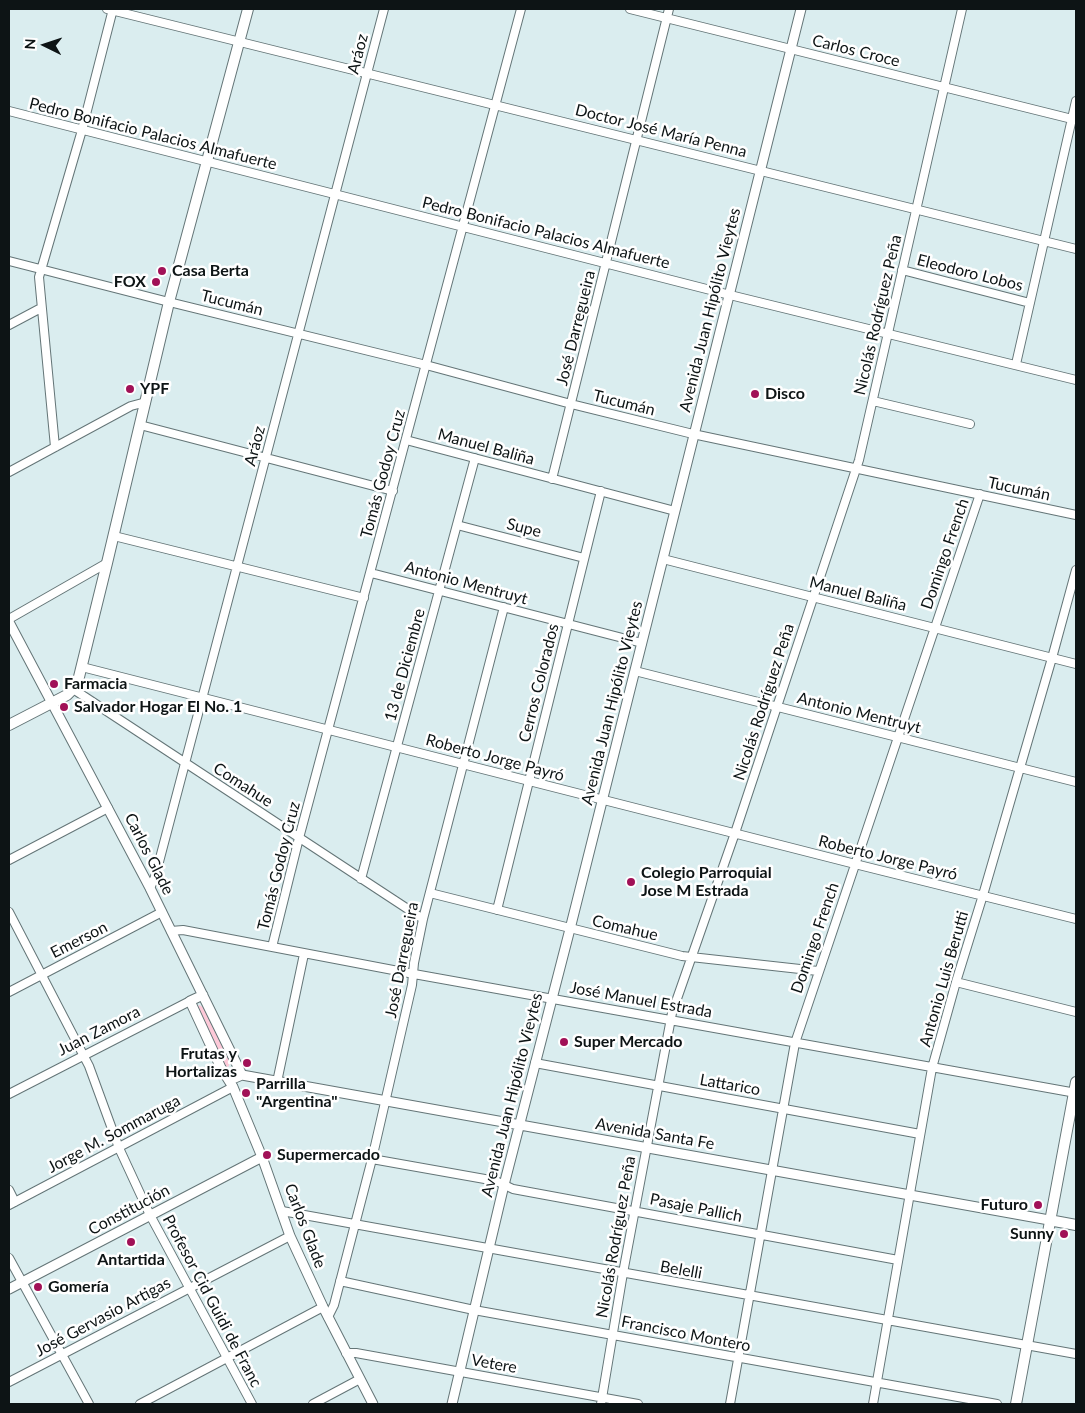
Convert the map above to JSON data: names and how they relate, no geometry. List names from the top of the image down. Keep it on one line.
{"streets":{"main road":["Avenida Santa Fe"],"street":["Carlos Croce","Aráoz","Doctor José María Penna","Pedro Bonifacio Palacios Almafuerte","Eleodoro Lobos","Tucumán","Avenida Juan Hipólito Vieytes","Nicolás Rodríguez Peña","José Darregueira","Manuel Baliña","Tomás Godoy Cruz","Supe","Domingo French","Antonio Mentruyt","13 de Diciembre","Cerros Colorados","Roberto Jorge Payró","Comahue","Carlos Glade","Emerson","Antonio Luis Berutti","José Manuel Estrada","Juan Zamora","Lattarico","Jorge M. Sommaruga","Pasaje Pallich","Constitución","Belelli","Profesor Cid Guidi de Franc","José Gervasio Artigas","Francisco Montero","Vetere"]},"crossings":[["Carlos Croce","Avenida Juan Hipólito Vieytes"],["Carlos Croce","Nicolás Rodríguez Peña"],["Carlos Croce","José Darregueira"],["Aráoz","Doctor José María Penna"],["Aráoz","Pedro Bonifacio Palacios Almafuerte"],["Aráoz","Tucumán"],["Aráoz","Roberto Jorge Payró"],["Aráoz","Comahue"],["Aráoz","Carlos Glade"],["Doctor José María Penna","Avenida Juan Hipólito Vieytes"],["Doctor José María Penna","Nicolás Rodríguez Peña"],["Doctor José María Penna","José Darregueira"],["Doctor José María Penna","Tomás Godoy Cruz"],["Pedro Bonifacio Palacios Almafuerte","Avenida Juan Hipólito Vieytes"],["Pedro Bonifacio Palacios Almafuerte","Nicolás Rodríguez Peña"],["Pedro Bonifacio Palacios Almafuerte","José Darregueira"],["Pedro Bonifacio Palacios Almafuerte","Tomás Godoy Cruz"],["Eleodoro Lobos","Nicolás Rodríguez Peña"],["Tucumán","Avenida Juan Hipólito Vieytes"],["Tucumán","Nicolás Rodríguez Peña"],["Tucumán","José Darregueira"],["Tucumán","Tomás Godoy Cruz"],["Tucumán","Domingo French"],["Avenida Juan Hipólito Vieytes","Manuel Baliña"],["Avenida Juan Hipólito Vieytes","Antonio Mentruyt"],["Avenida Juan Hipólito Vieytes","Roberto Jorge Payró"],["Avenida Juan Hipólito Vieytes","Comahue"],["Avenida Juan Hipólito Vieytes","José Manuel Estrada"],["Avenida Juan Hipólito Vieytes","Lattarico"],["Avenida Juan Hipólito Vieytes","Avenida Santa Fe"],["Avenida Juan Hipólito Vieytes","Pasaje Pallich"],["Avenida Juan Hipólito Vieytes","Belelli"],["Avenida Juan Hipólito Vieytes","Francisco Montero"],["Avenida Juan Hipólito Vieytes","Vetere"],["Nicolás Rodríguez Peña","Manuel Baliña"],["Nicolás Rodríguez Peña","Antonio Mentruyt"],["Nicolás Rodríguez Peña","Roberto Jorge Payró"],["Nicolás Rodríguez Peña","Comahue"],["Nicolás Rodríguez Peña","José Manuel Estrada"],["Nicolás Rodríguez Peña","Lattarico"],["Nicolás Rodríguez Peña","Avenida Santa Fe"],["Nicolás Rodríguez Peña","Pasaje Pallich"],["Nicolás Rodríguez Peña","Belelli"],["Nicolás Rodríguez Peña","Francisco Montero"],["Nicolás Rodríguez Peña","Vetere"],["José Darregueira","Manuel Baliña"],["José Darregueira","Antonio Mentruyt"],["José Darregueira","Roberto Jorge Payró"],["José Darregueira","Comahue"],["José Darregueira","Carlos Glade"],["José Darregueira","José Manuel Estrada"],["José Darregueira","Avenida Santa Fe"],["José Darregueira","Pasaje Pallich"],["José Darregueira","Belelli"],["José Darregueira","Francisco Montero"],["Manuel Baliña","Tomás Godoy Cruz"],["Manuel Baliña","Domingo French"],["Manuel Baliña","13 de Diciembre"],["Manuel Baliña","Cerros Colorados"],["Manuel Baliña","Antonio Luis Berutti"],["Tomás Godoy Cruz","Antonio Mentruyt"],["Tomás Godoy Cruz","Roberto Jorge Payró"],["Tomás Godoy Cruz","Comahue"],["Tomás Godoy Cruz","José Manuel Estrada"],["Supe","13 de Diciembre"],["Supe","Cerros Colorados"],["Domingo French","Antonio Mentruyt"],["Domingo French","Roberto Jorge Payró"],["Domingo French","Comahue"],["Domingo French","José Manuel Estrada"],["Domingo French","Lattarico"],["Domingo French","Avenida Santa Fe"],["Domingo French","Pasaje Pallich"],["Domingo French","Belelli"],["Domingo French","Francisco Montero"],["Antonio Mentruyt","13 de Diciembre"],["Antonio Mentruyt","Cerros Colorados"],["Antonio Mentruyt","Antonio Luis Berutti"],["13 de Diciembre","Roberto Jorge Payró"],["13 de Diciembre","Comahue"],["Cerros Colorados","Roberto Jorge Payró"],["Cerros Colorados","Comahue"],["Roberto Jorge Payró","Antonio Luis Berutti"],["Carlos Glade","Emerson"],["Carlos Glade","José Manuel Estrada"],["Carlos Glade","Juan Zamora"],["Carlos Glade","Jorge M. Sommaruga"],["Carlos Glade","Avenida Santa Fe"],["Carlos Glade","Constitución"],["Carlos Glade","Belelli"],["Carlos Glade","José Gervasio Artigas"],["Carlos Glade","Vetere"],["Emerson","Profesor Cid Guidi de Franc"],["Antonio Luis Berutti","José Manuel Estrada"],["Antonio Luis Berutti","Lattarico"],["Antonio Luis Berutti","Avenida Santa Fe"],["Antonio Luis Berutti","Pasaje Pallich"],["Antonio Luis Berutti","Belelli"],["Antonio Luis Berutti","Francisco Montero"],["Juan Zamora","Profesor Cid Guidi de Franc"],["Jorge M. Sommaruga","Profesor Cid Guidi de Franc"],["Constitución","Profesor Cid Guidi de Franc"],["Profesor Cid Guidi de Franc","José Gervasio Artigas"]],"places":["Casa Berta","FOX","YPF","Disco","Farmacia","Salvador Hogar El No. 1","Colegio Parroquial Jose M Estrada","Super Mercado","Frutas y Hortalizas","Parrilla \"Argentina\"","Supermercado","Futuro","Sunny","Antartida","Gomería"],"north":"left"}
